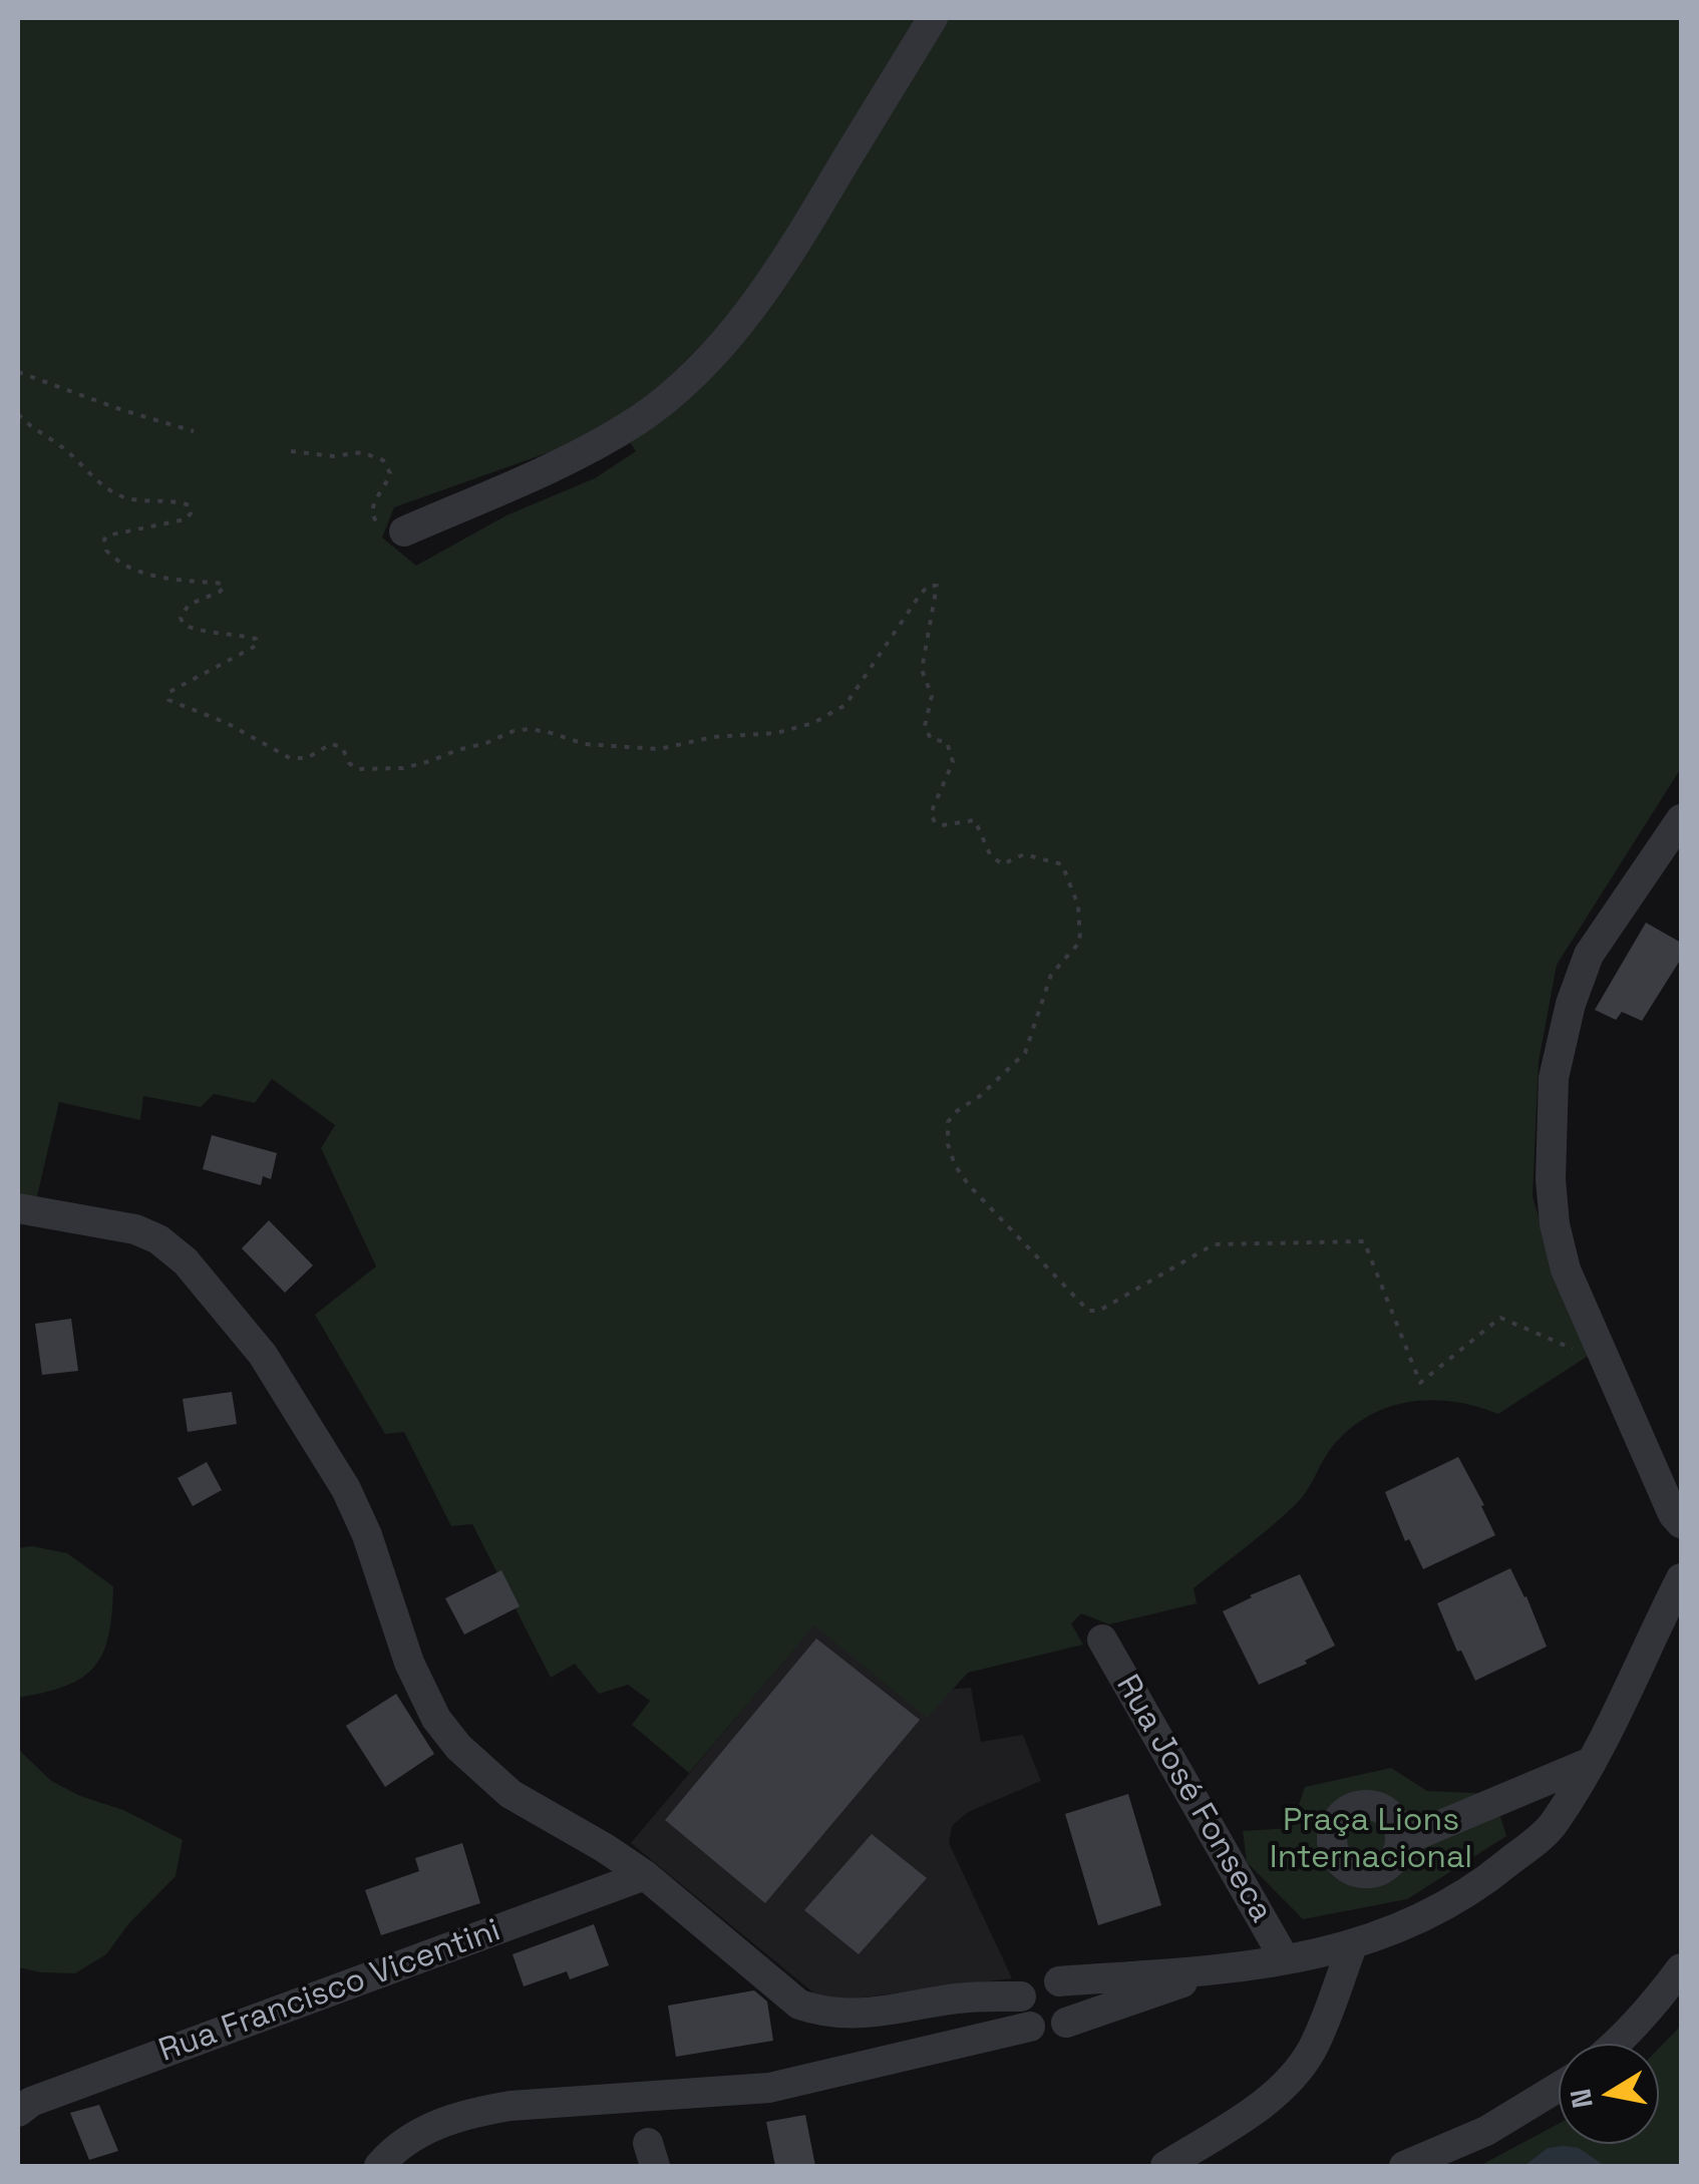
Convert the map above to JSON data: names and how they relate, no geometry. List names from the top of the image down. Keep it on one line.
{"streets":{"street":["Rua José Fonseca","Rua Francisco Vicentini"]},"parks":["Praça Lions Internacional"],"north":"left"}
